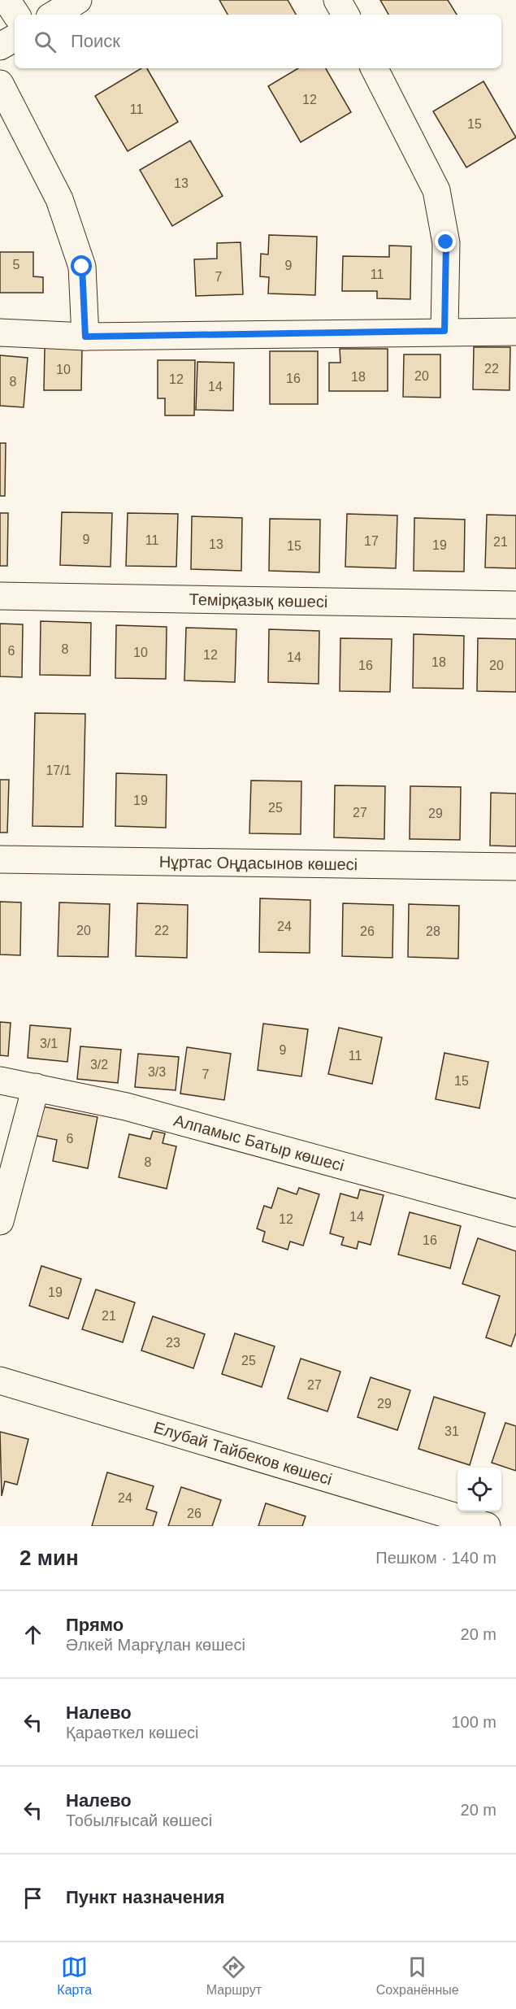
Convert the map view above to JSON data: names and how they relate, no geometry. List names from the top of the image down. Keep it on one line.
{"streets":{"street":["Темірқазық көшесі","Нұртас Оңдасынов көшесі","Алпамыс Батыр көшесі","Елубай Тайбеков көшесі"]},"house_numbers":["12","11","15","13","5","9","11","7","22","10","20","18","16","12","8","14","9","11","17","21","13","19","15","8","6","10","12","14","18","16","20","17/1","19","25","27","29","24","20","22","26","28","3/1","9","11","3/2","3/3","7","15","6","8","14","12","16","19","21","23","25","27","29","31","24","26"],"page":{"search":"Поиск","heading":["2 мин","Пешком · 140 m"],"list":[["Прямо","Әлкей Марғұлан көшесі","20 m"],["Налево","Қараөткел көшесі","100 m"],["Налево","Тобылғысай көшесі","20 m"],"Пункт назначения"],"nav":["Карта","Маршрут","Сохранённые"]}}
